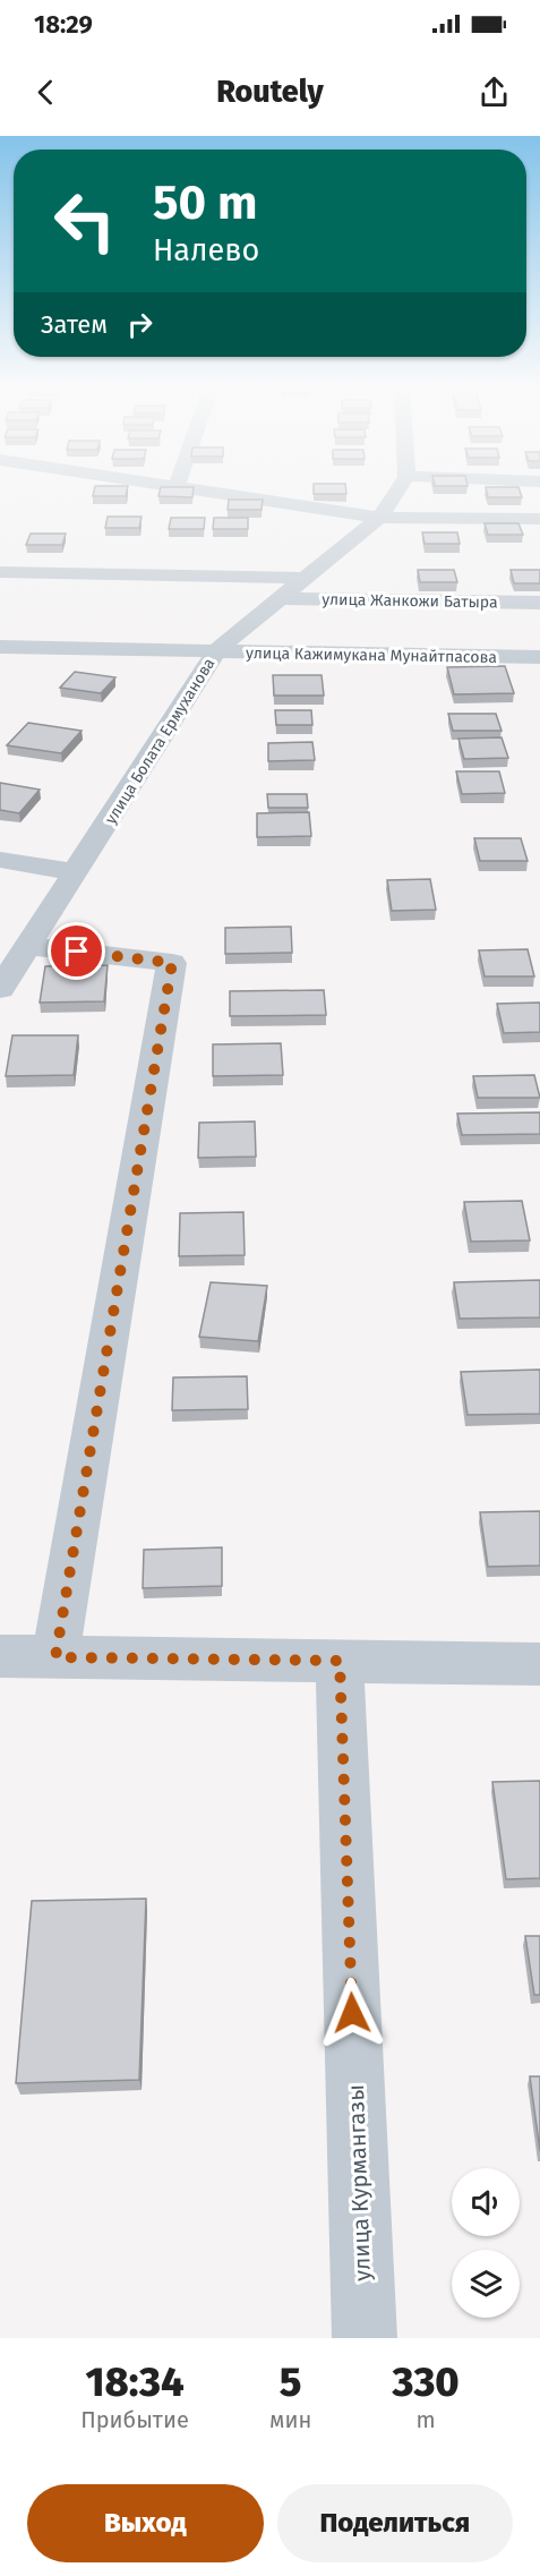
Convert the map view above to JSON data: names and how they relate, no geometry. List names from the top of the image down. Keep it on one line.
{"streets":{"street":["улица Жанкожи Батыра","улица Кажимукана Мунайтпасова","улица Болата Ермуханова","улица Курмангазы"]},"crossings":[["улица Жанкожи Батыра","улица Болата Ермуханова"],["улица Кажимукана Мунайтпасова","улица Болата Ермуханова"]],"page":{"status":"18:29","header":"Routely","turn":["50 m","Налево"],"then":"Затем","eta":["18:34","Прибытие","5","мин","330","m"],"buttons":["Выход","Поделиться"]}}
